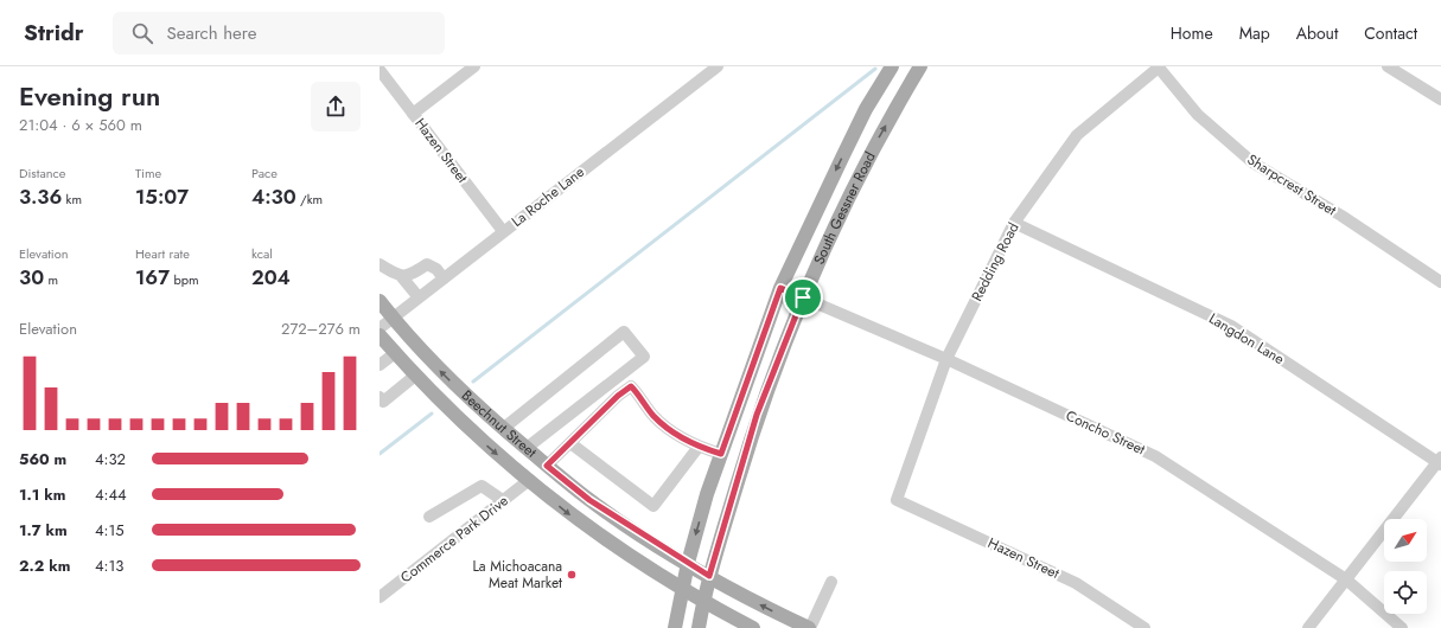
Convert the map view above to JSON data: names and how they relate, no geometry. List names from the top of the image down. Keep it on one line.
{"streets":{"main road":["South Gessner Road","Beechnut Street"],"street":["Hazen Street","Sharpcrest Street","La Roche Lane","Redding Road","Langdon Lane","Concho Street","Commerce Park Drive"]},"crossings":[["Hazen Street","La Roche Lane"],["Hazen Street","Redding Road"],["Sharpcrest Street","Redding Road"],["La Roche Lane","Beechnut Street"],["South Gessner Road","Beechnut Street"],["South Gessner Road","Concho Street"],["Redding Road","Langdon Lane"],["Redding Road","Concho Street"],["Beechnut Street","Commerce Park Drive"]],"places":["La Michoacana Meat Market"],"north":"top right","page":{"header":"Stridr","search":"Search here","nav":["Home","Map","About","Contact"],"heading":["Evening run","21:04 · 6 × 560 m"],"stats":[["Distance","3.36 km"],["Time","15:07"],["Pace","4:30 /km"],["Elevation","30 m"],["Heart rate","167 bpm"],["kcal","204"]],"chart":["Elevation","272–276 m"],"list":[{"name":"560 m","note":"4:32"},{"name":"1.1 km","note":"4:44"},{"name":"1.7 km","note":"4:15"},{"name":"2.2 km","note":"4:13"}]}}
